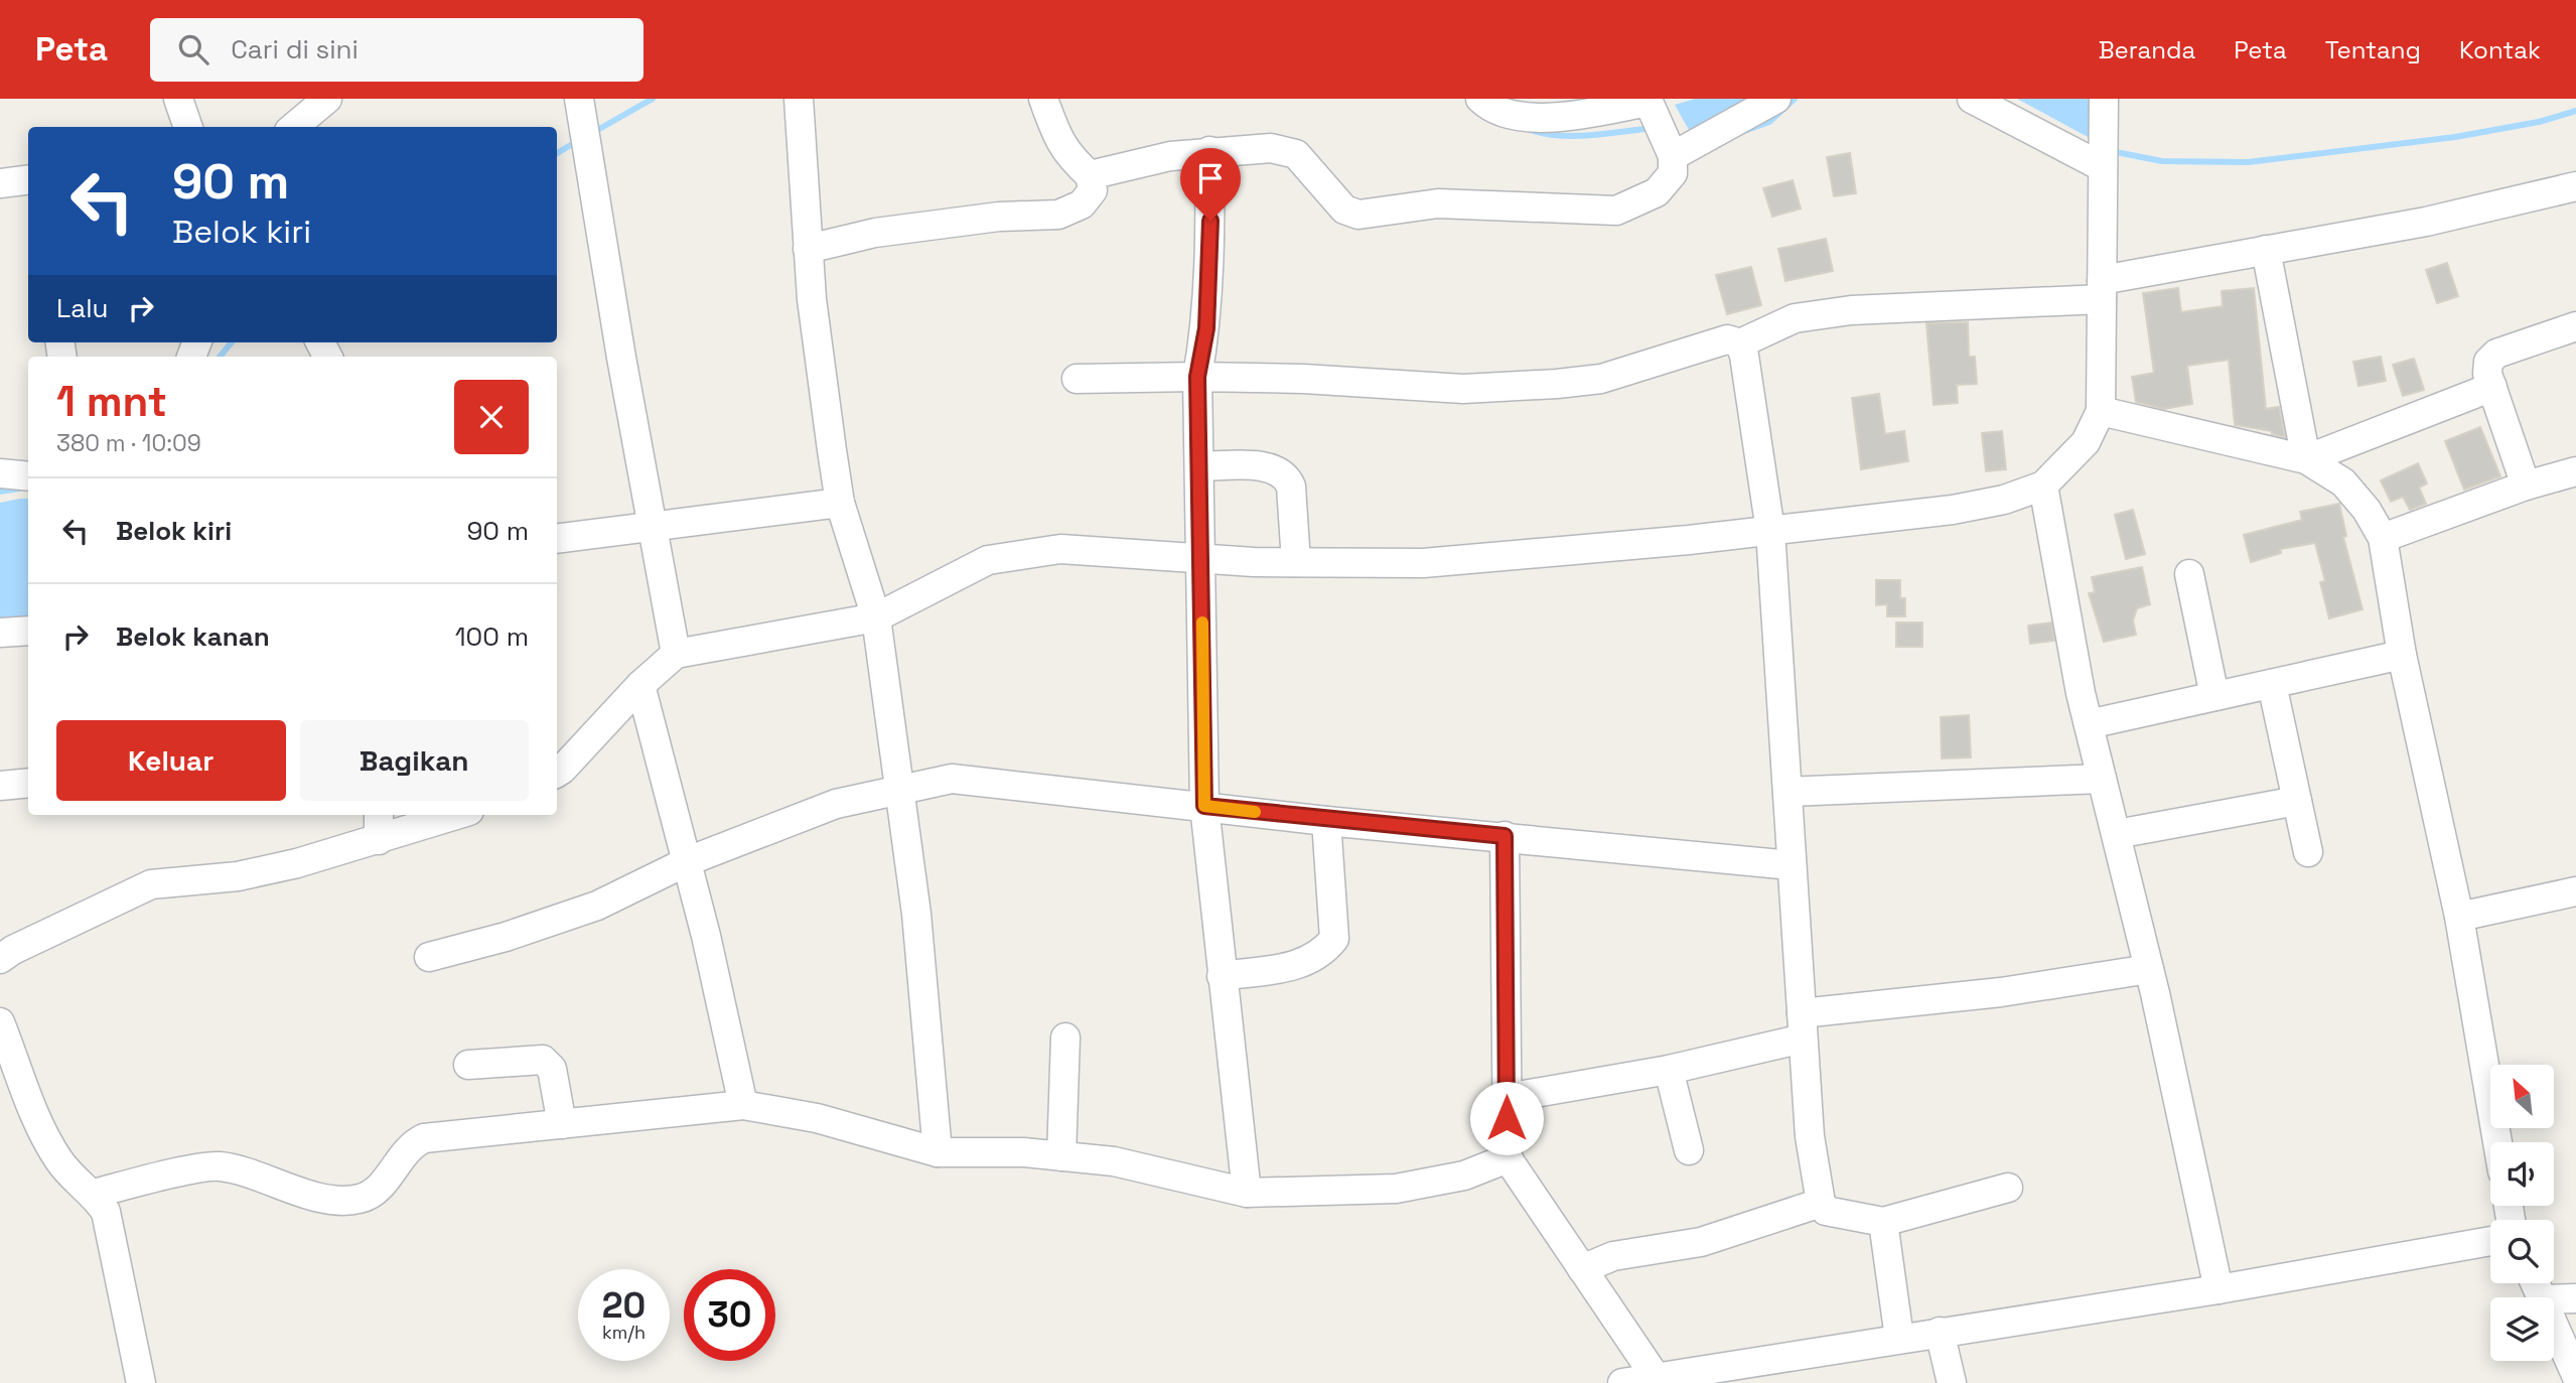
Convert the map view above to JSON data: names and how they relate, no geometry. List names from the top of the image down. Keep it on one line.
{"north":"top left","page":{"header":"Peta","search":"Cari di sini","nav":["Beranda","Peta","Tentang","Kontak"],"turn":["90 m","Belok kiri"],"then":"Lalu","heading":["1 mnt","380 m · 10:09"],"list":[{"name":"Belok kiri","value":"90 m"},{"name":"Belok kanan","value":"100 m"}],"buttons":["Keluar","Bagikan"],"speed":"20 km/h","limit":"30"}}
